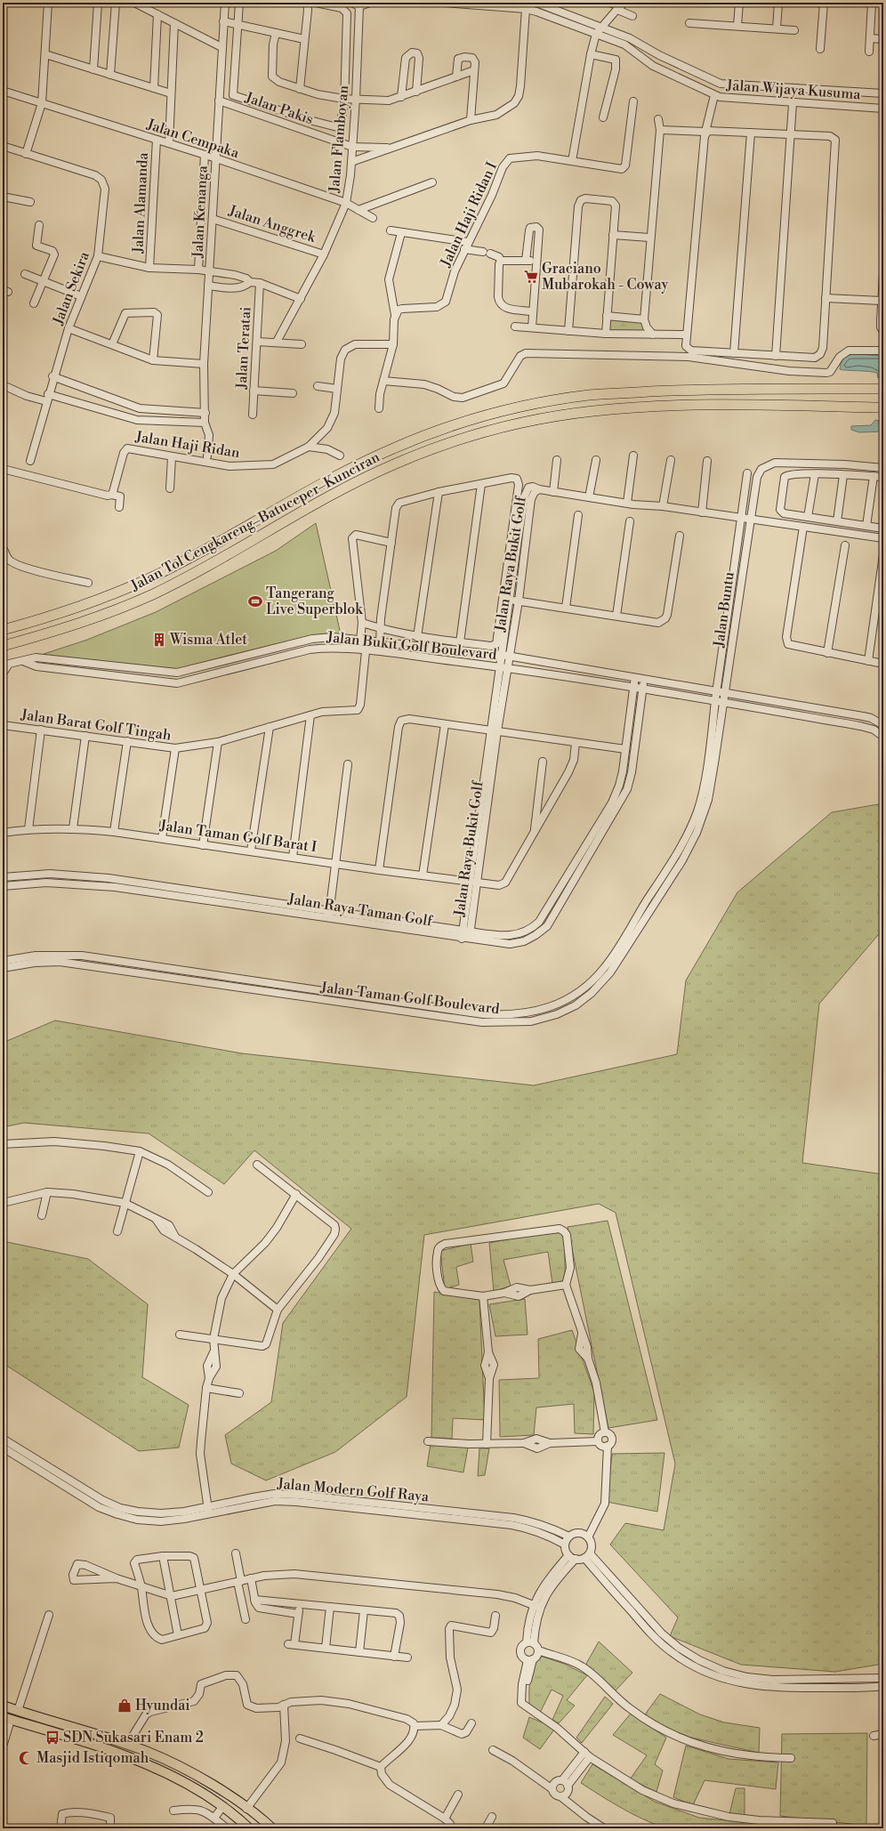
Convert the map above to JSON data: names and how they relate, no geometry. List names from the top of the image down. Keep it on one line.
{"streets":{"highway":["Jalan Tol Cengkareng–Batuceper–Kunciran"],"street":["Jalan Wijaya Kusuma","Jalan Pakis","Jalan Cempaka","Jalan Flamboyan","Jalan Alamanda","Jalan Kenanga","Jalan Haji Ridan I","Jalan Anggrek","Jalan Sekira","Jalan Teratai","Jalan Haji Ridan","Jalan Raya Bukit Golf","Jalan Buntu","Jalan Bukit Golf Boulevard","Jalan Barat Golf Tingah","Jalan Taman Golf Barat I","Jalan Raya Taman Golf","Jalan Taman Golf Boulevard","Jalan Modern Golf Raya"]},"crossings":[["Jalan Pakis","Jalan Flamboyan"],["Jalan Pakis","Jalan Kenanga"],["Jalan Cempaka","Jalan Flamboyan"],["Jalan Cempaka","Jalan Alamanda"],["Jalan Cempaka","Jalan Kenanga"],["Jalan Flamboyan","Jalan Anggrek"],["Jalan Kenanga","Jalan Anggrek"],["Jalan Raya Bukit Golf","Jalan Bukit Golf Boulevard"],["Jalan Raya Bukit Golf","Jalan Taman Golf Barat I"],["Jalan Raya Bukit Golf","Jalan Raya Taman Golf"],["Jalan Buntu","Jalan Bukit Golf Boulevard"],["Jalan Buntu","Jalan Taman Golf Boulevard"],["Jalan Bukit Golf Boulevard","Jalan Barat Golf Tingah"],["Jalan Bukit Golf Boulevard","Jalan Raya Taman Golf"],["Jalan Bukit Golf Boulevard","Jalan Taman Golf Boulevard"]],"places":{"supermarket":["Graciano Mubarokah - Coway"],"sports":["Tangerang Live Superblok"],"building":["Wisma Atlet"],"shop":["Hyundai"],"bus stop":["SDN Sukasari Enam 2"],"mosque":["Masjid Istiqomah"]}}
